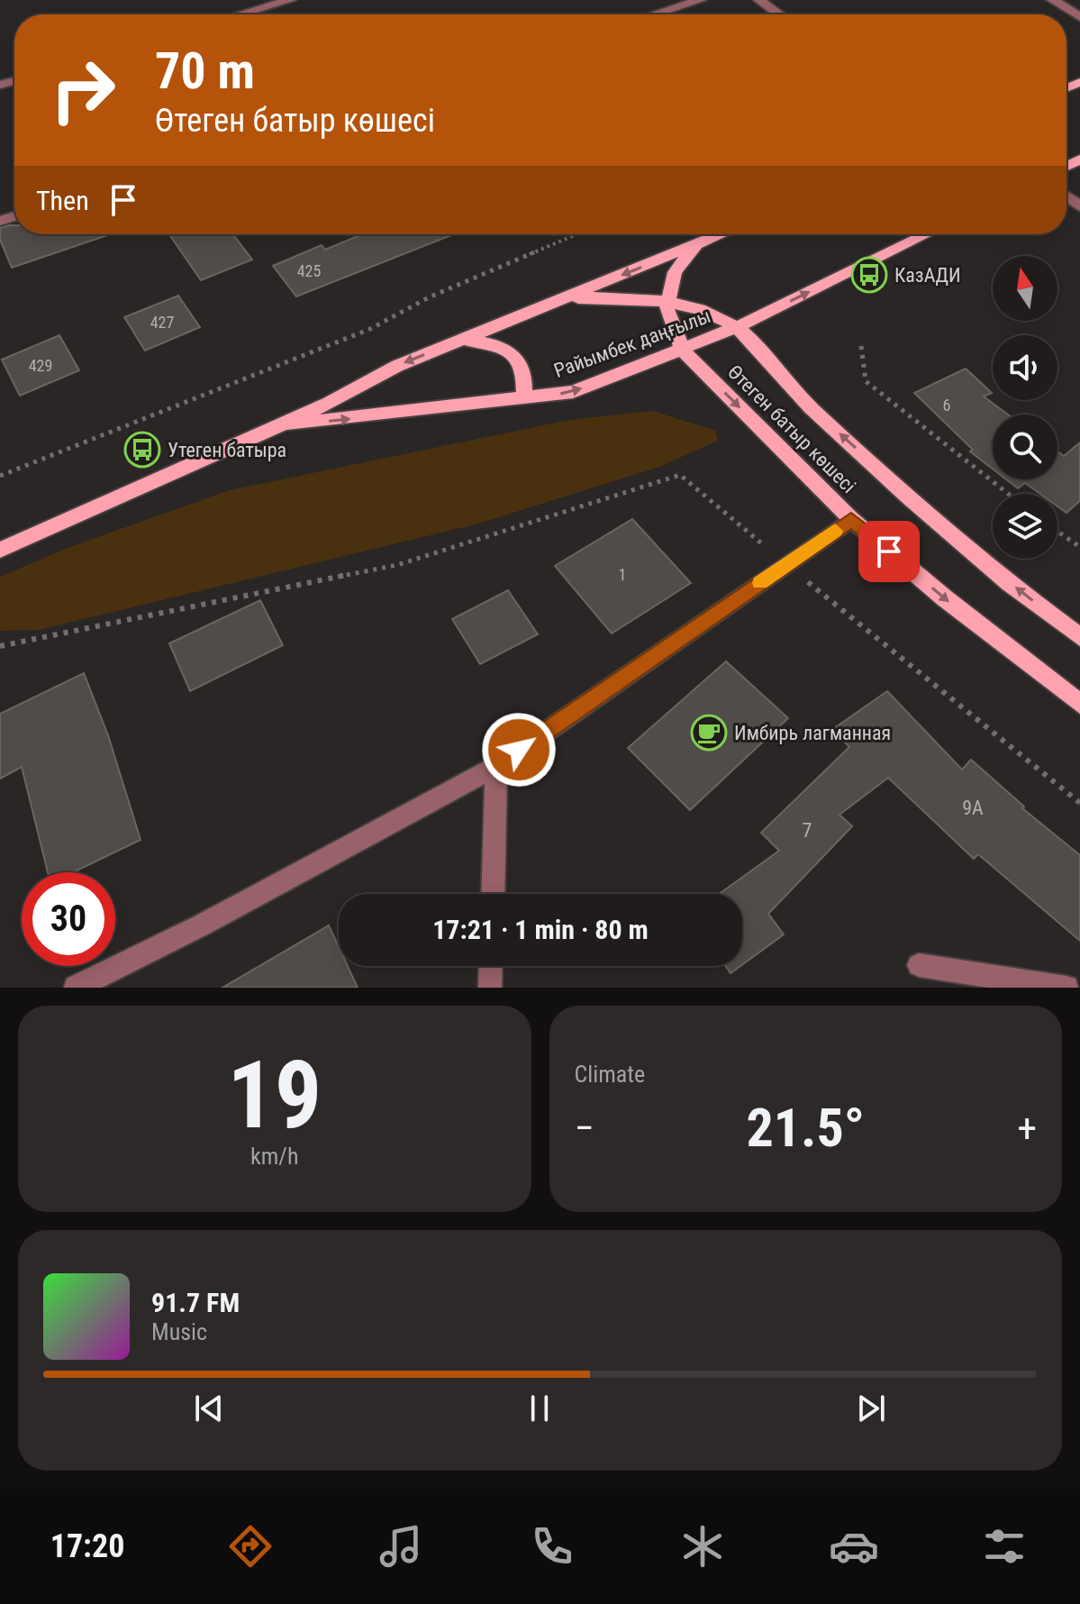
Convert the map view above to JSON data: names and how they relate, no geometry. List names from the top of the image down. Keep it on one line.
{"streets":{"main road":["Райымбек даңғылы","Өтеген батыр көшесі"]},"crossings":[["Райымбек даңғылы","Өтеген батыр көшесі"]],"places":{"bus stop":["КазАДИ","Утеген батыра"],"cafe":["Имбирь лагманная"]},"house_numbers":["425","427","429","6","1","9А","7"],"north":"top","page":{"turn":["70 m","Өтеген батыр көшесі"],"then":"Then","limit":"30","trip":"17:21 · 1 min · 80 m","tile":[["19","km/h"],"Climate"],"heat":["−","21.5°","+"],"song":["91.7 FM","Music"],"tabs":"17:20"}}
